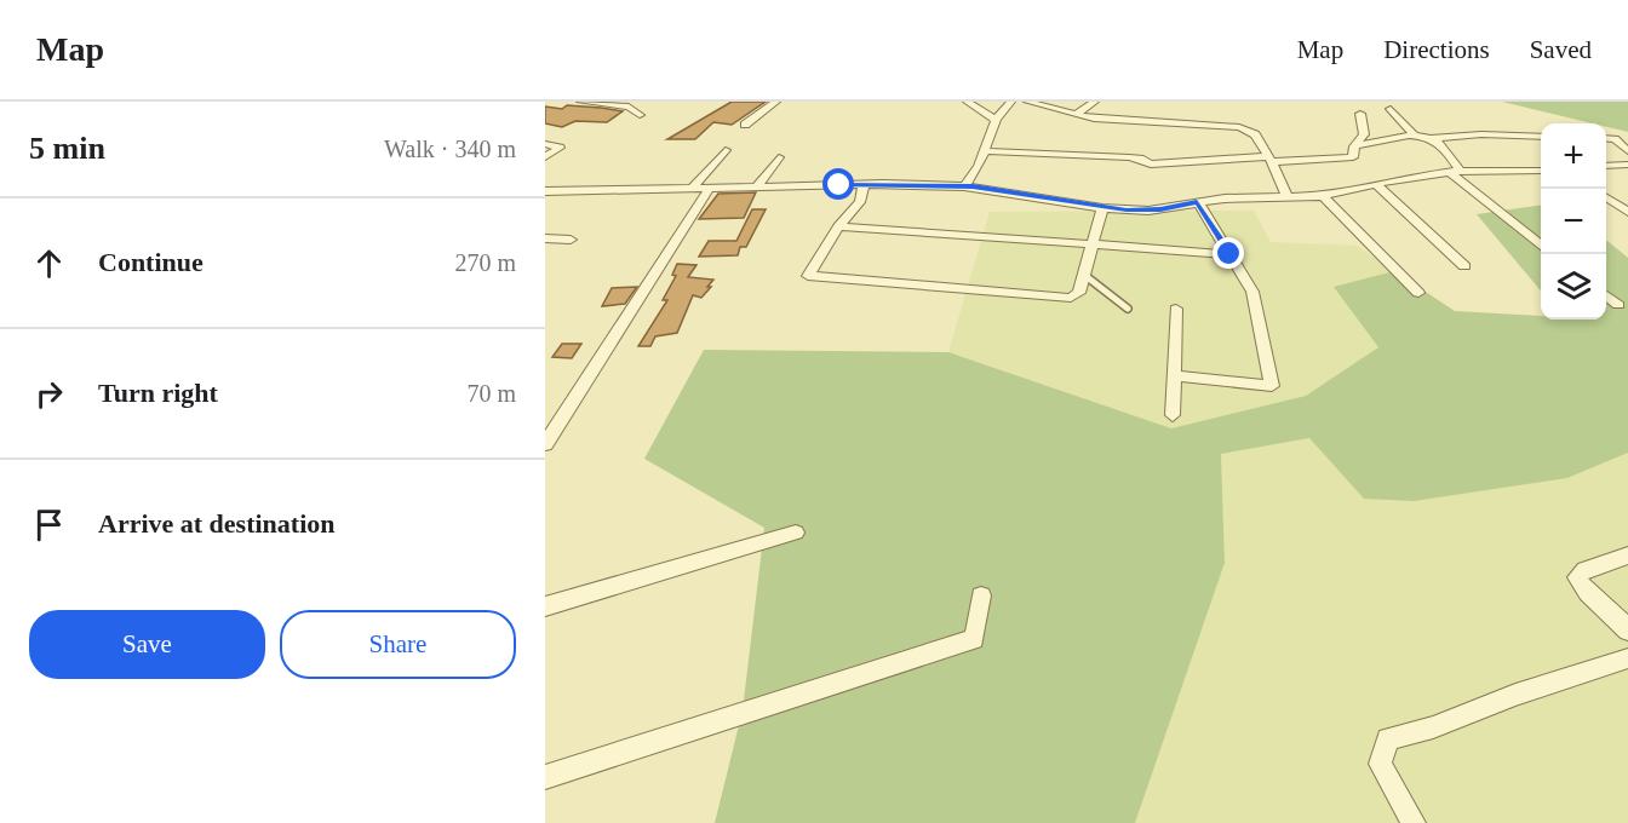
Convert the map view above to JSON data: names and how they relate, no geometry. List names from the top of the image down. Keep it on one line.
{"page":{"header":"Map","nav":["Map","Directions","Saved"],"heading":["5 min","Walk · 340 m"],"map_buttons":["+","−"],"list":[["Continue","270 m"],["Turn right","70 m"],"Arrive at destination"],"buttons":["Save","Share"]}}
